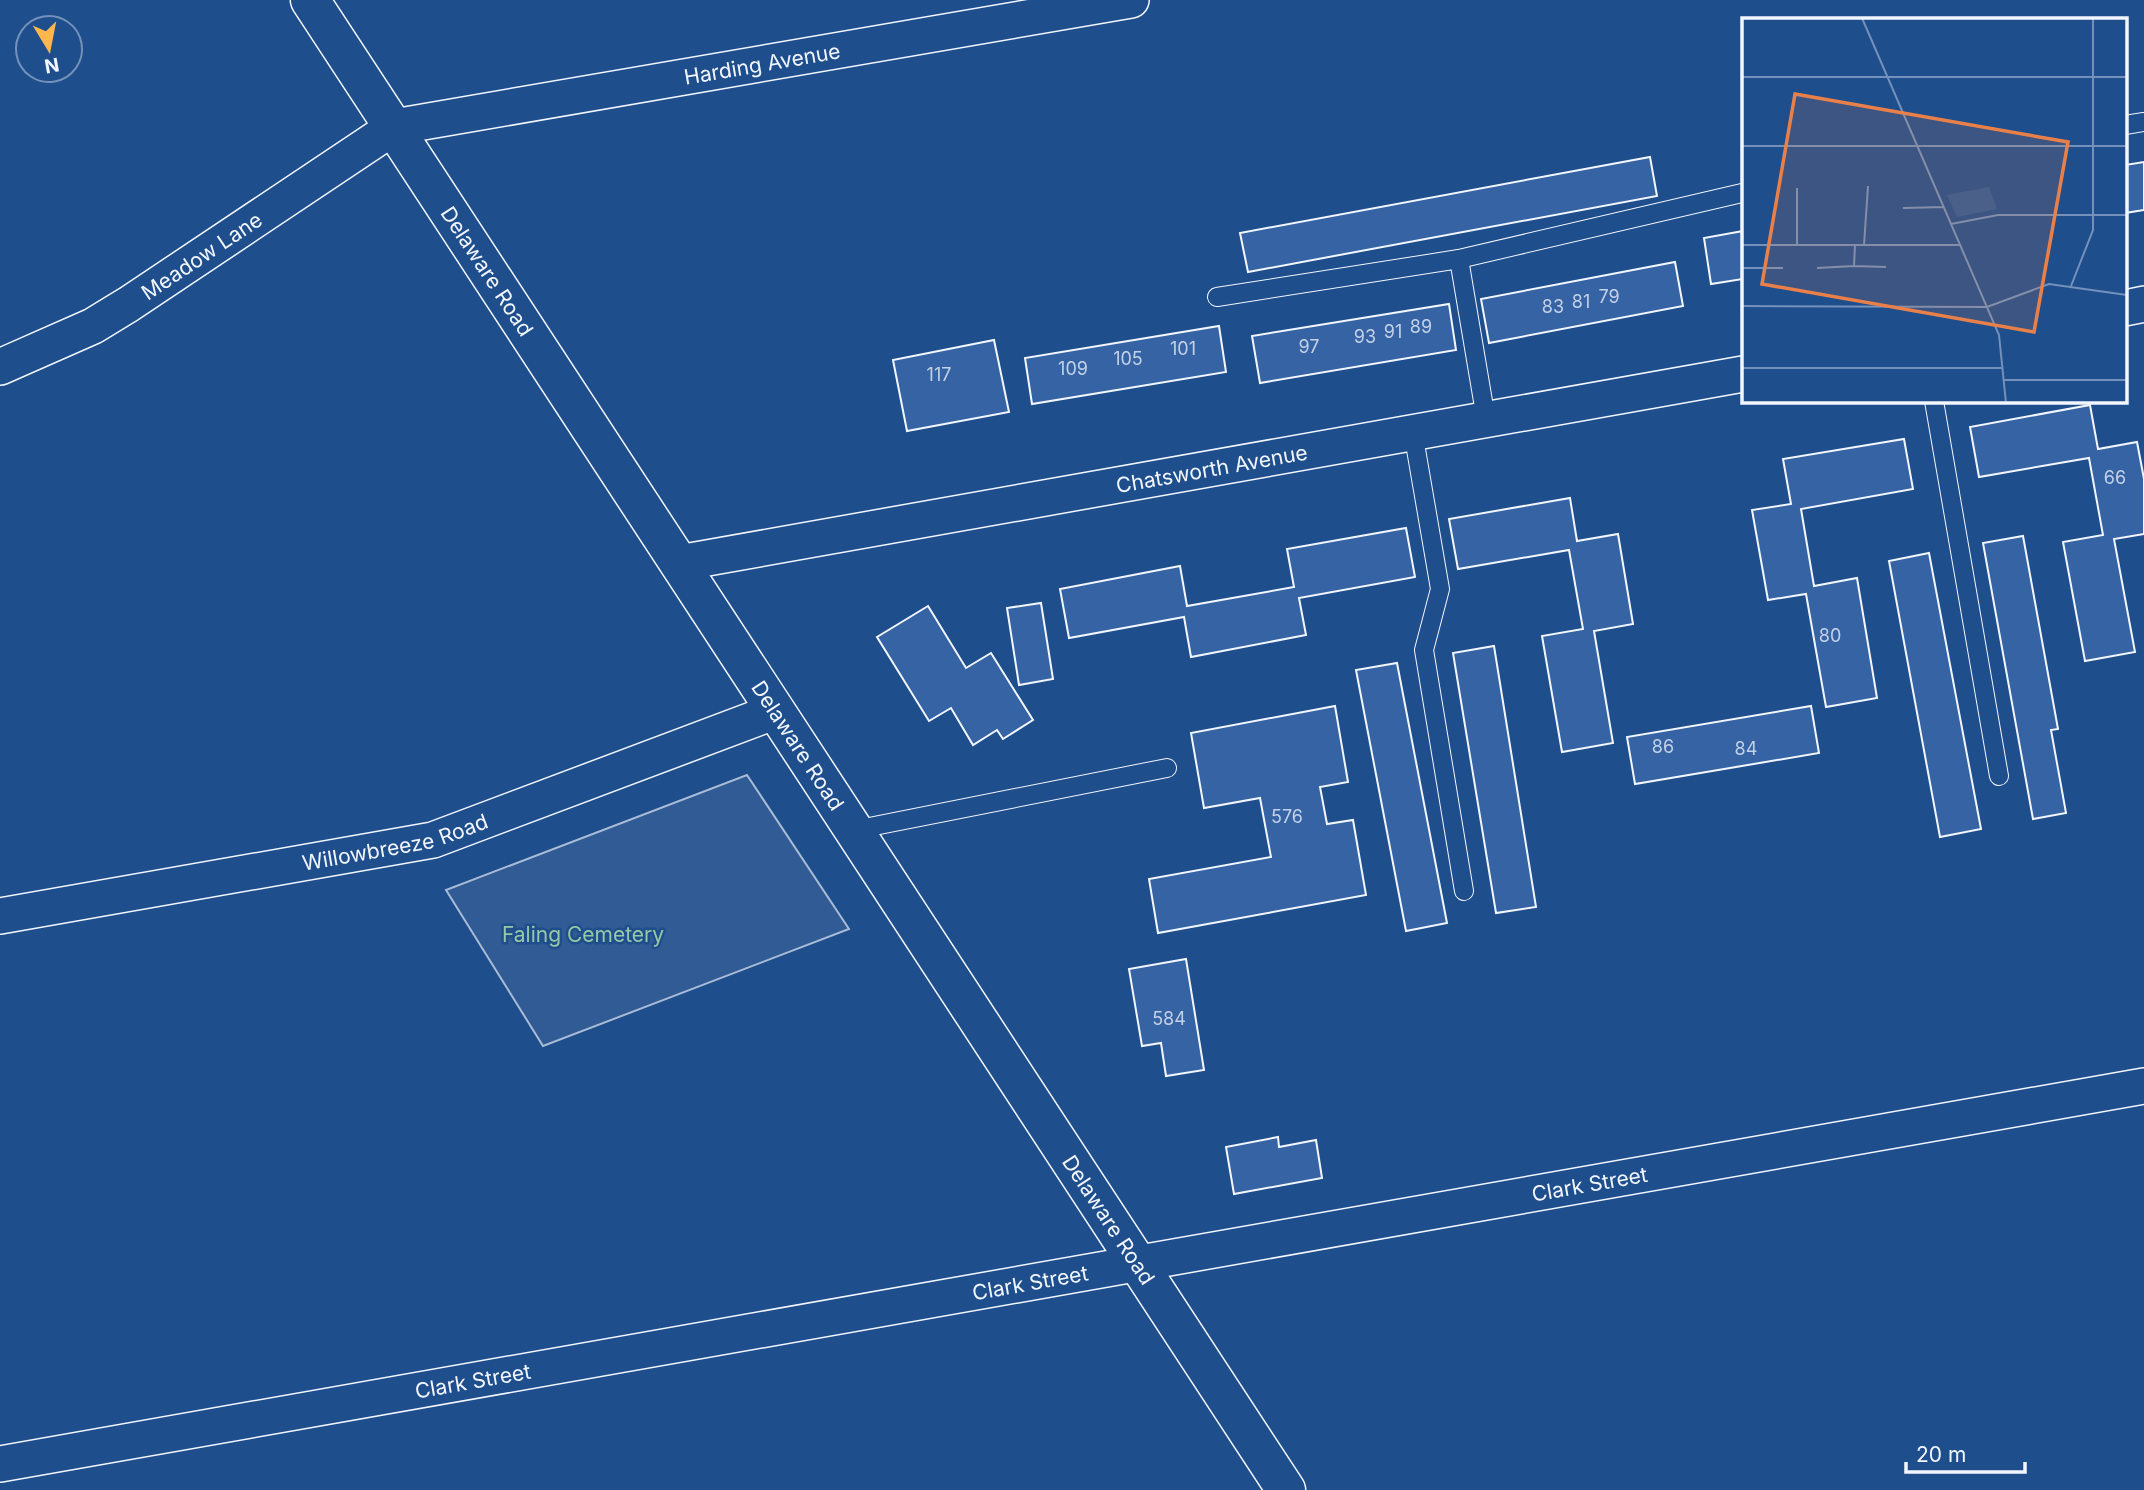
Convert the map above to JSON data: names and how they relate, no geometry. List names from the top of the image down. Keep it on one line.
{"streets":{"street":["Harding Avenue","Meadow Lane","Delaware Road","Chatsworth Avenue","Willowbreeze Road","Clark Street"]},"crossings":[["Harding Avenue","Meadow Lane"],["Harding Avenue","Delaware Road"],["Meadow Lane","Delaware Road"],["Delaware Road","Chatsworth Avenue"],["Delaware Road","Willowbreeze Road"],["Delaware Road","Clark Street"]],"parks":["Faling Cemetery"],"house_numbers":["79","81","83","89","91","93","97","101","105","109","117","66","80","86","84","576","584"],"scale_bar":"20 m","north":"bottom"}
